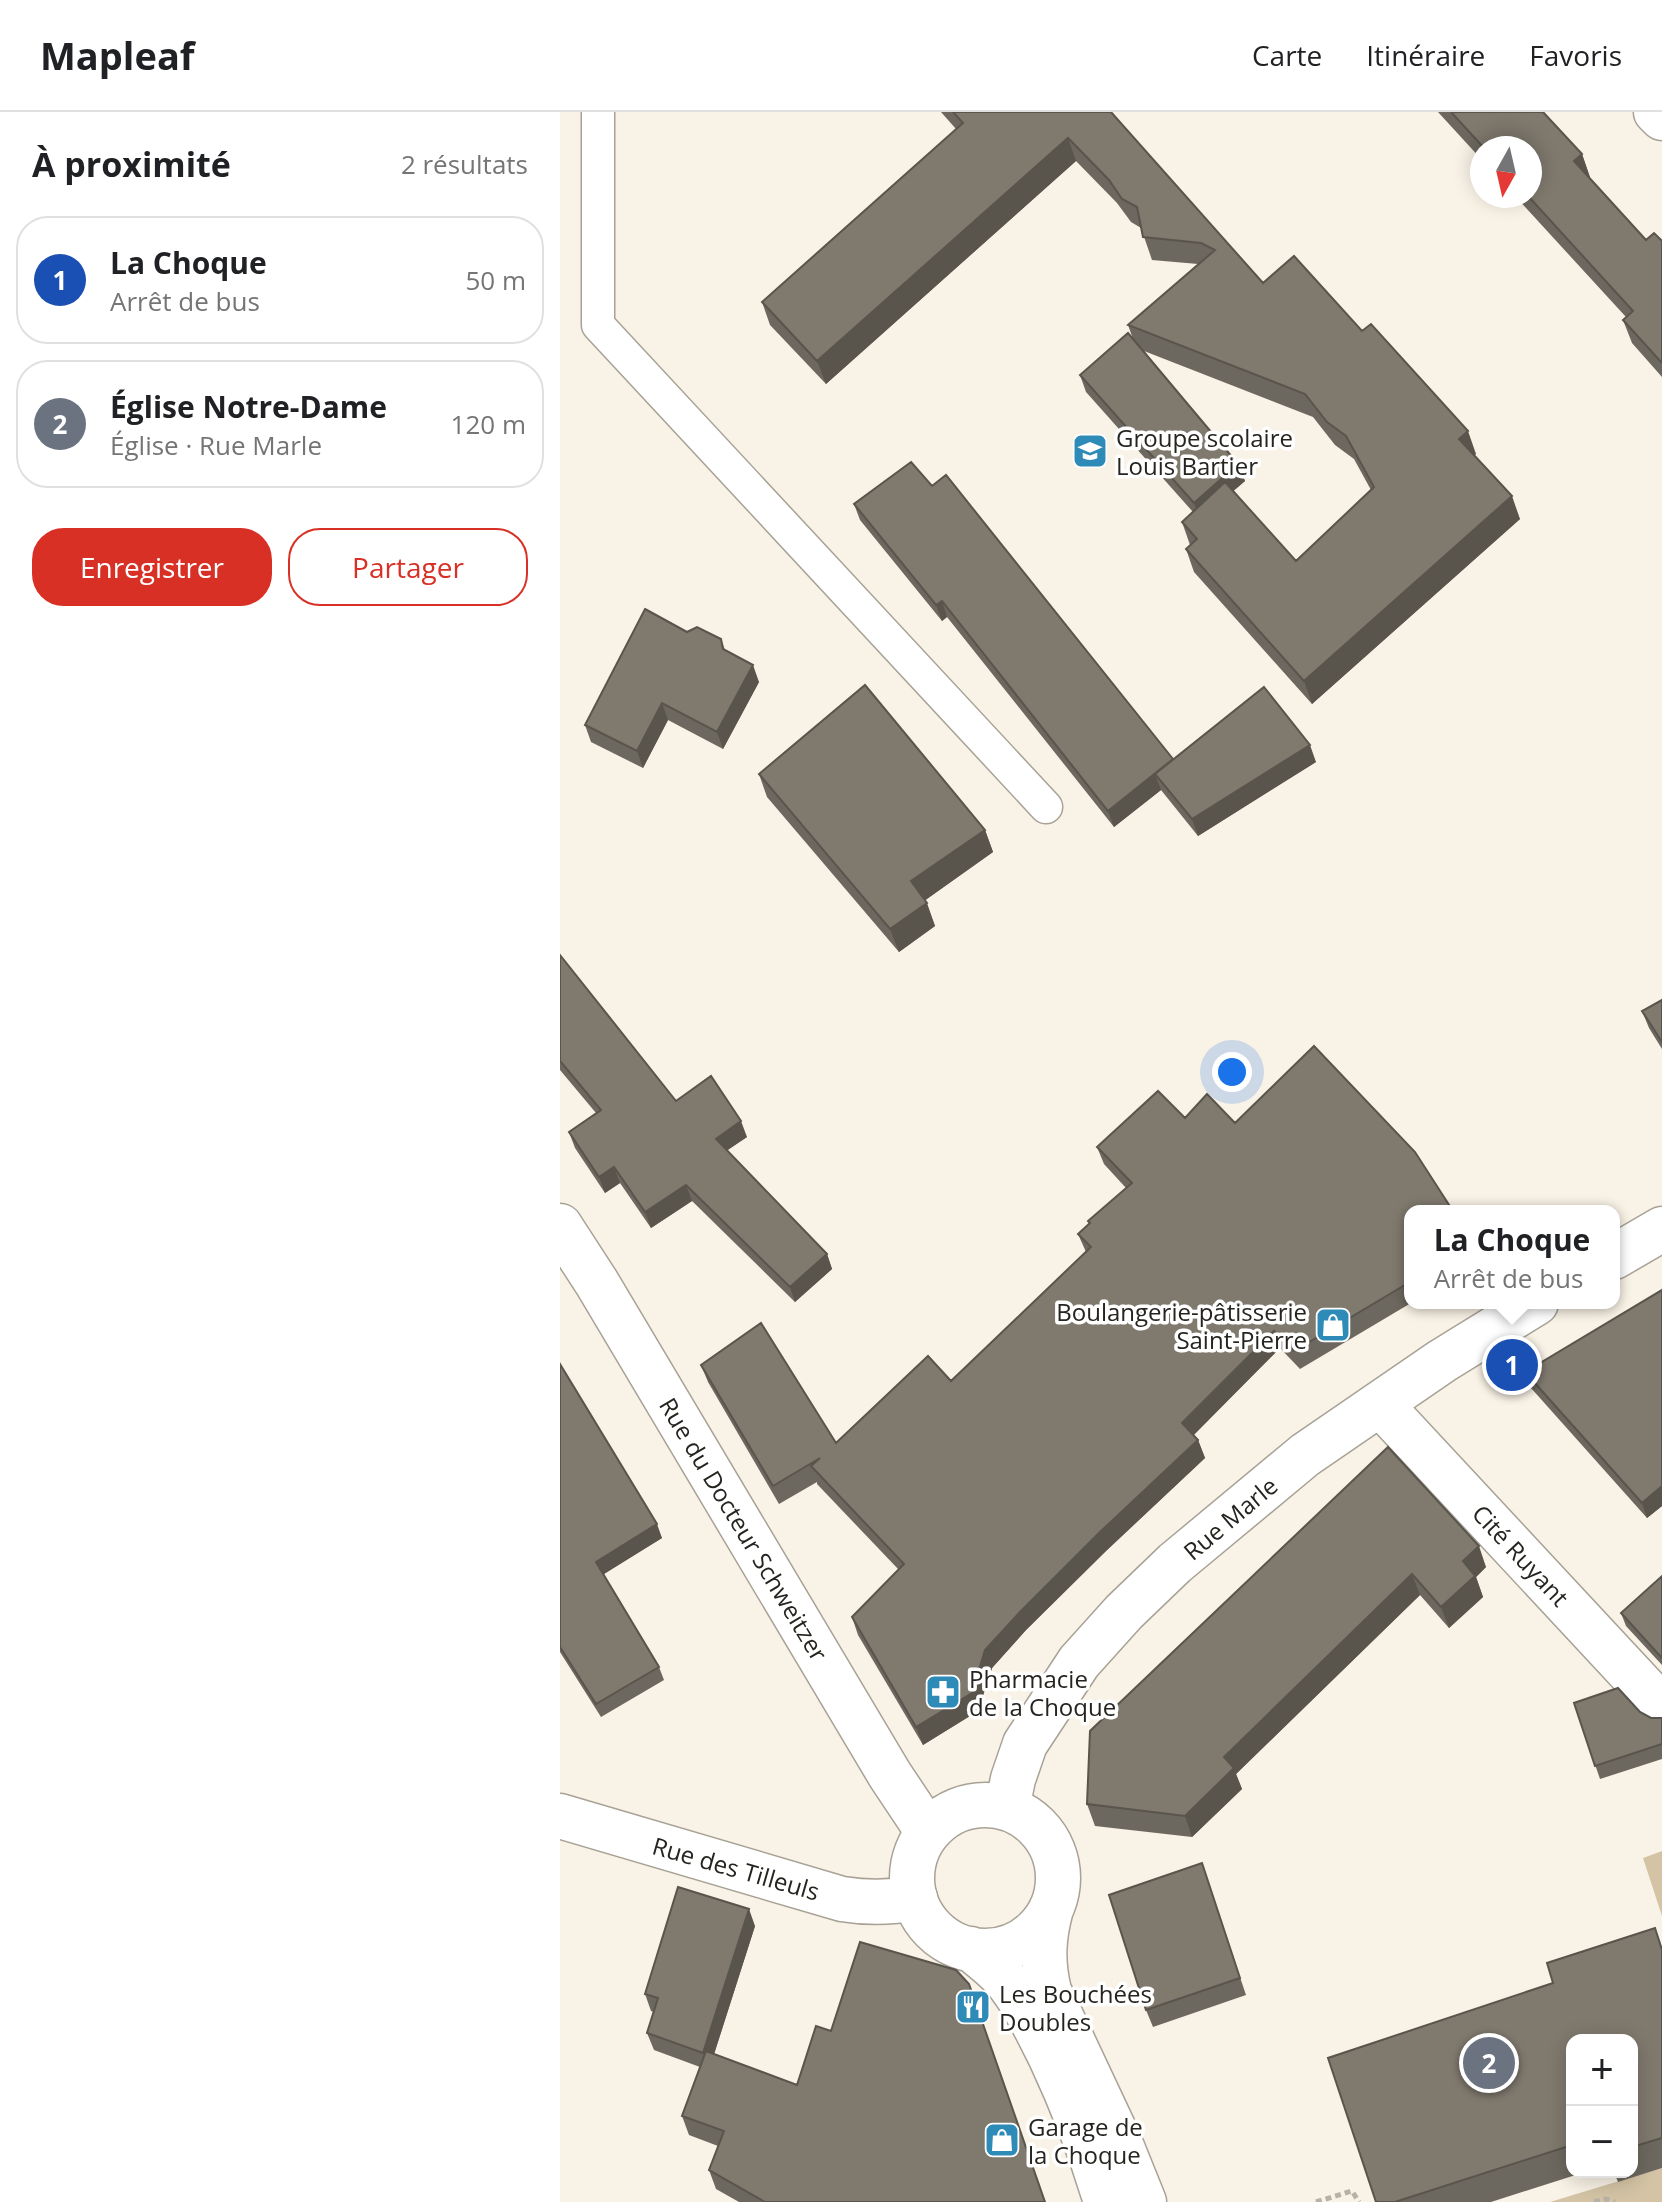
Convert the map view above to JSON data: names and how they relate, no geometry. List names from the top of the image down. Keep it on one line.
{"streets":{"main road":["Rue Marle","Rue du Docteur Schweitzer","Cité Ruyant","Rue des Tilleuls"]},"crossings":[["Rue Marle","Rue du Docteur Schweitzer"],["Rue Marle","Cité Ruyant"],["Rue Marle","Rue des Tilleuls"],["Rue du Docteur Schweitzer","Rue des Tilleuls"]],"places":{"school or university":["Groupe scolaire Louis Bartier"],"shop":["Boulangerie-pâtisserie Saint-Pierre","Garage de la Choque"],"pharmacy":["Pharmacie de la Choque"],"restaurant":["Les Bouchées Doubles"]},"north":"bottom","page":{"header":"Mapleaf","nav":["Carte","Itinéraire","Favoris"],"heading":["À proximité","2 résultats"],"list":[{"mark":"1","name":"La Choque","note":"Arrêt de bus","value":"50 m"},{"mark":"2","name":"Église Notre-Dame","note":"Église · Rue Marle","value":"120 m"}],"buttons":["Enregistrer","Partager"],"popup":["La Choque","Arrêt de bus"],"pins":["1","2"],"map_buttons":["+","−"]}}
